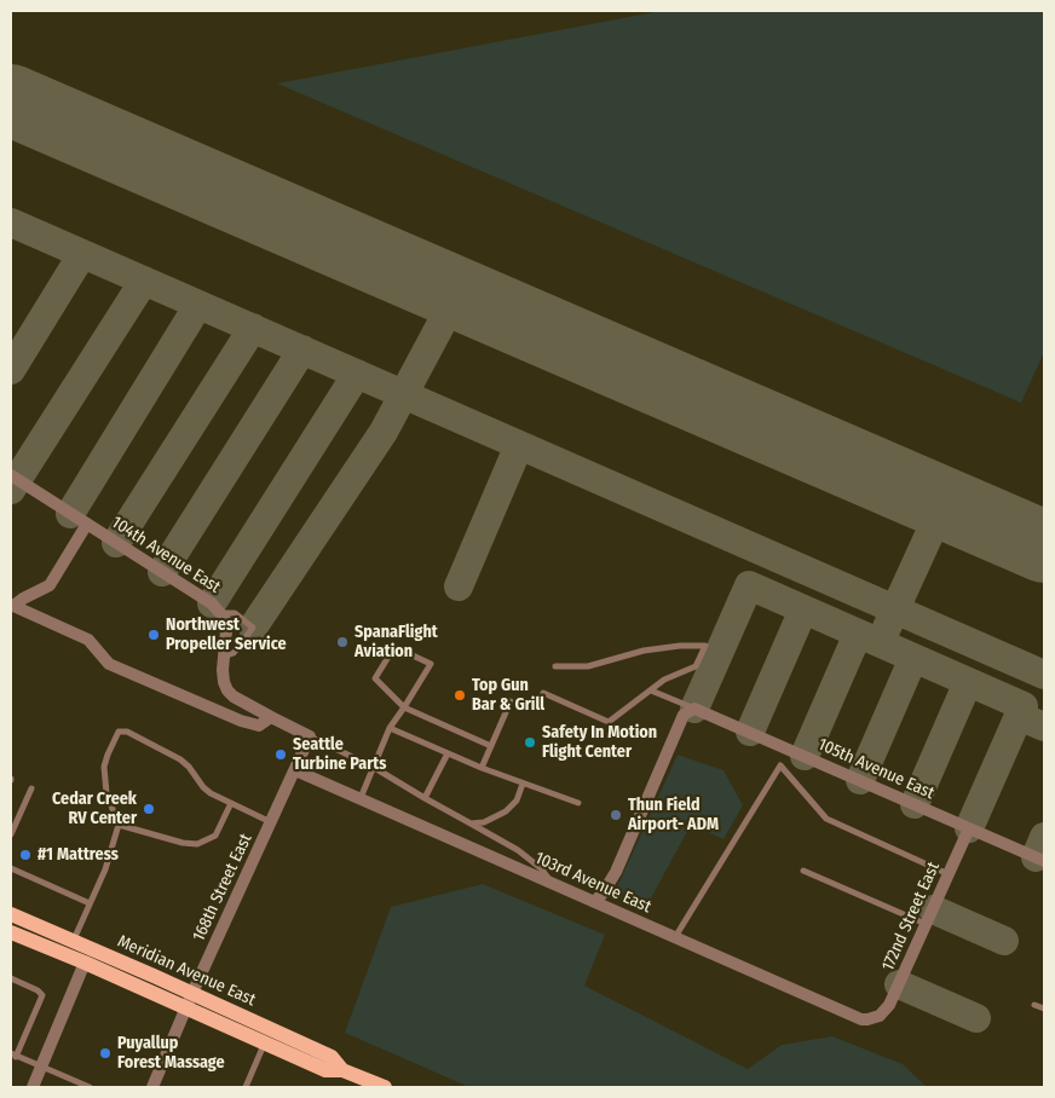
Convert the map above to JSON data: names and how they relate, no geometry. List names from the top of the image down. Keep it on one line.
{"streets":{"main road":["Meridian Avenue East"],"street":["104th Avenue East","105th Avenue East","103rd Avenue East","168th Street East","172nd Street East"]},"crossings":[["105th Avenue East","172nd Street East"],["103rd Avenue East","168th Street East"],["103rd Avenue East","172nd Street East"],["168th Street East","Meridian Avenue East"]],"places":["Northwest Propeller Service","SpanaFlight Aviation","Top Gun Bar & Grill","Safety In Motion Flight Center","Seattle Turbine Parts","Cedar Creek RV Center","Thun Field Airport- ADM","#1 Mattress","Puyallup Forest Massage"]}
